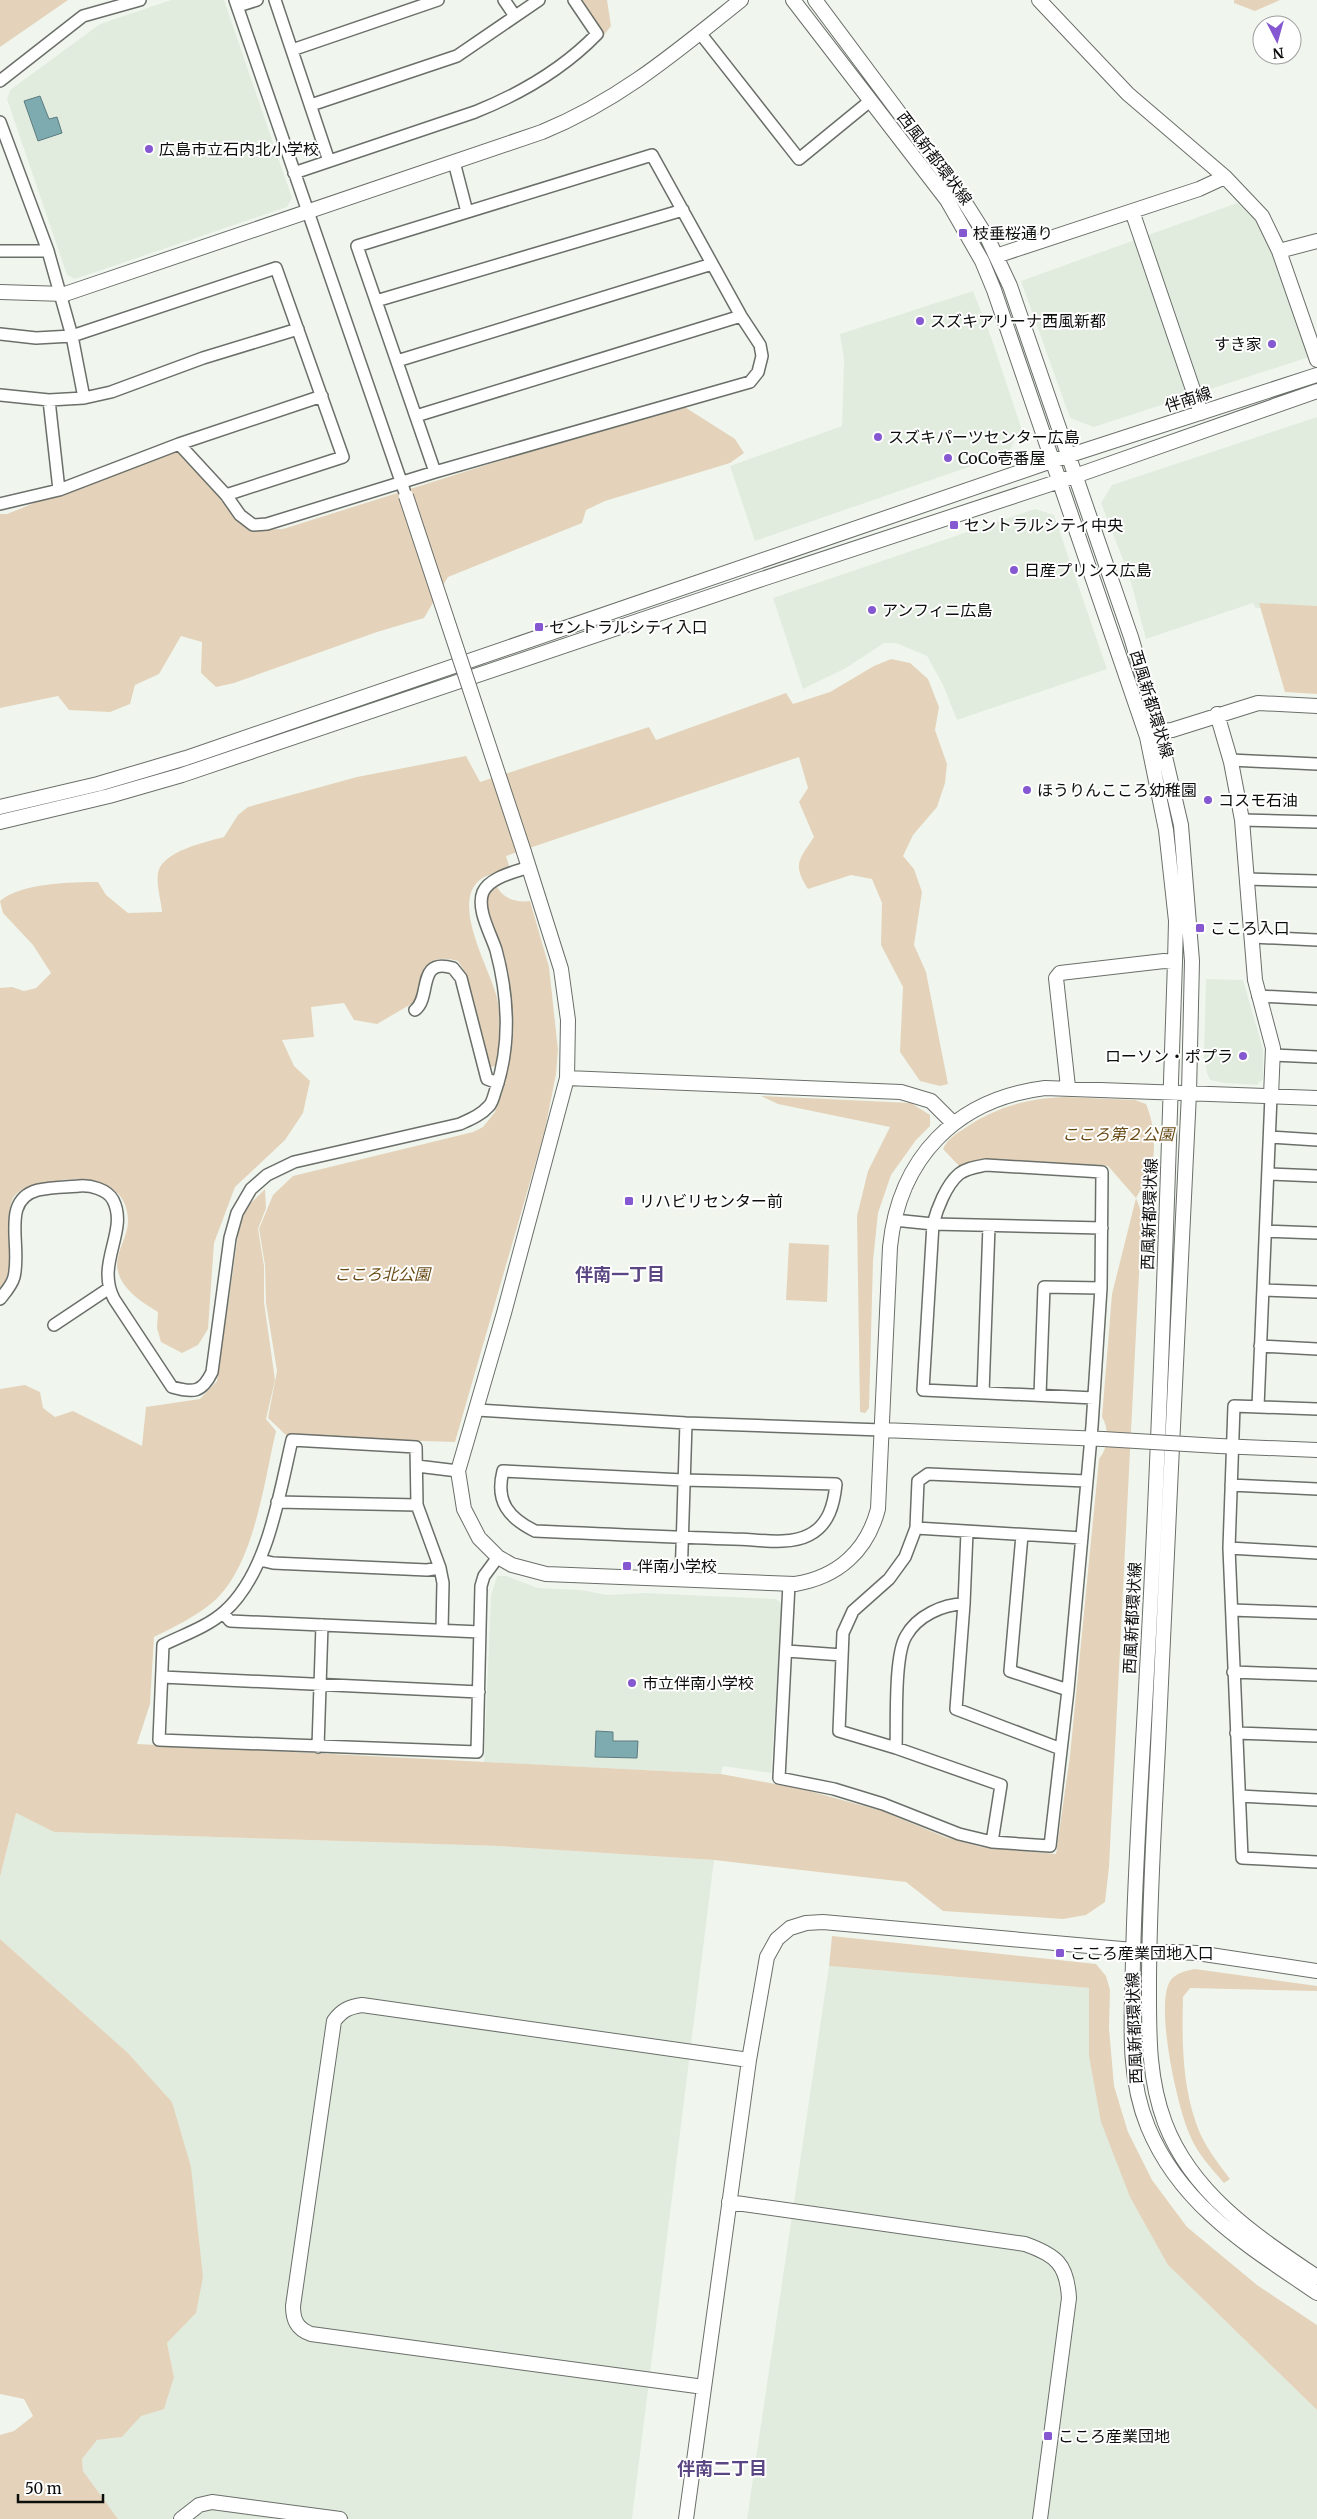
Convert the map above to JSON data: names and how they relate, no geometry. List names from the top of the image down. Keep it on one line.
{"streets":{"street":["西風新都環状線","伴南線"]},"crossings":[["西風新都環状線","伴南線"]],"districts":["伴南一丁目","伴南二丁目"],"parks":["こころ第２公園","こころ北公園"],"places":{"other":["広島市立石内北小学校","スズキアリーナ西風新都","すき家","スズキパーツセンター広島","CoCo壱番屋","日産プリンス広島","アンフィニ広島","ほうりんこころ幼稚園","コスモ石油","ローソン・ポプラ","市立伴南小学校"],"transit":["枝垂桜通り","セントラルシティ中央","セントラルシティ入口","こころ入口","リハビリセンター前","伴南小学校","こころ産業団地入口","こころ産業団地"]},"scale_bar":"50 m","north":"bottom"}
